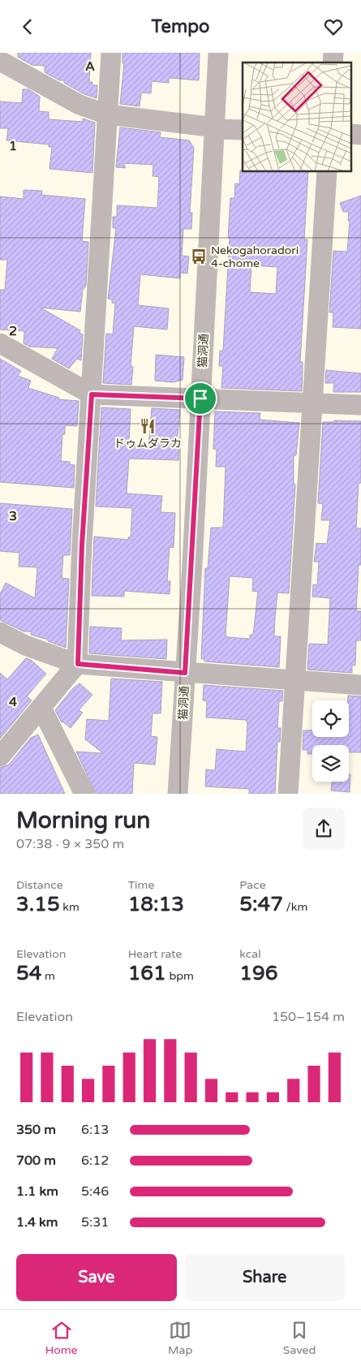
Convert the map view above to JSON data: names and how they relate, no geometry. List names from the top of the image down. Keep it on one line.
{"streets":{"street":["猫洞通"]},"places":{"bus stop":["Nekogahoradori 4-chome"],"restaurant":["ドゥムダラカ"]},"page":{"header":"Tempo","heading":["Morning run","07:38 · 9 × 350 m"],"stats":[["Distance","3.15 km"],["Time","18:13"],["Pace","5:47 /km"],["Elevation","54 m"],["Heart rate","161 bpm"],["kcal","196"]],"chart":["Elevation","150–154 m"],"list":[{"name":"350 m","note":"6:13"},{"name":"700 m","note":"6:12"},{"name":"1.1 km","note":"5:46"},{"name":"1.4 km","note":"5:31"}],"buttons":["Save","Share"],"tabs":["Home","Map","Saved"]},"grid":{"columns":["A"],"rows":["1","2","3","4"]}}
